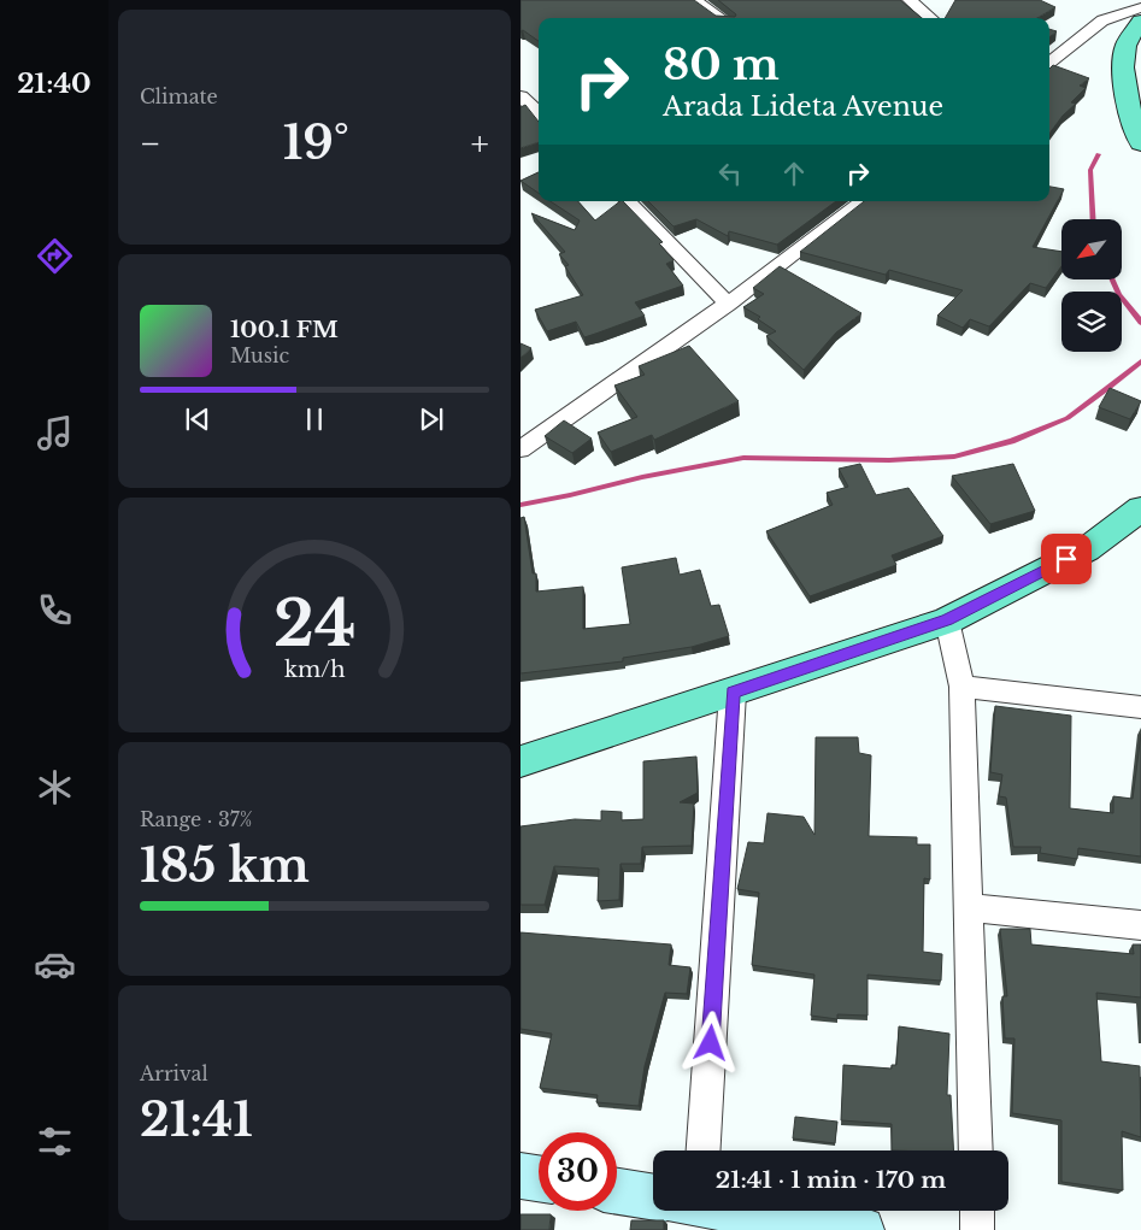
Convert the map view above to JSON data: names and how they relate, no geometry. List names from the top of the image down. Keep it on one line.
{"north":"bottom left","page":{"tabs":"21:40","tile":["Climate",["Range · 37%","185 km"],["Arrival","21:41"]],"turn":["80 m","Arada Lideta Avenue"],"heat":["−","19°","+"],"song":["100.1 FM","Music"],"limit":"30","trip":"21:41 · 1 min · 170 m","gauge":["24","km/h"]}}
